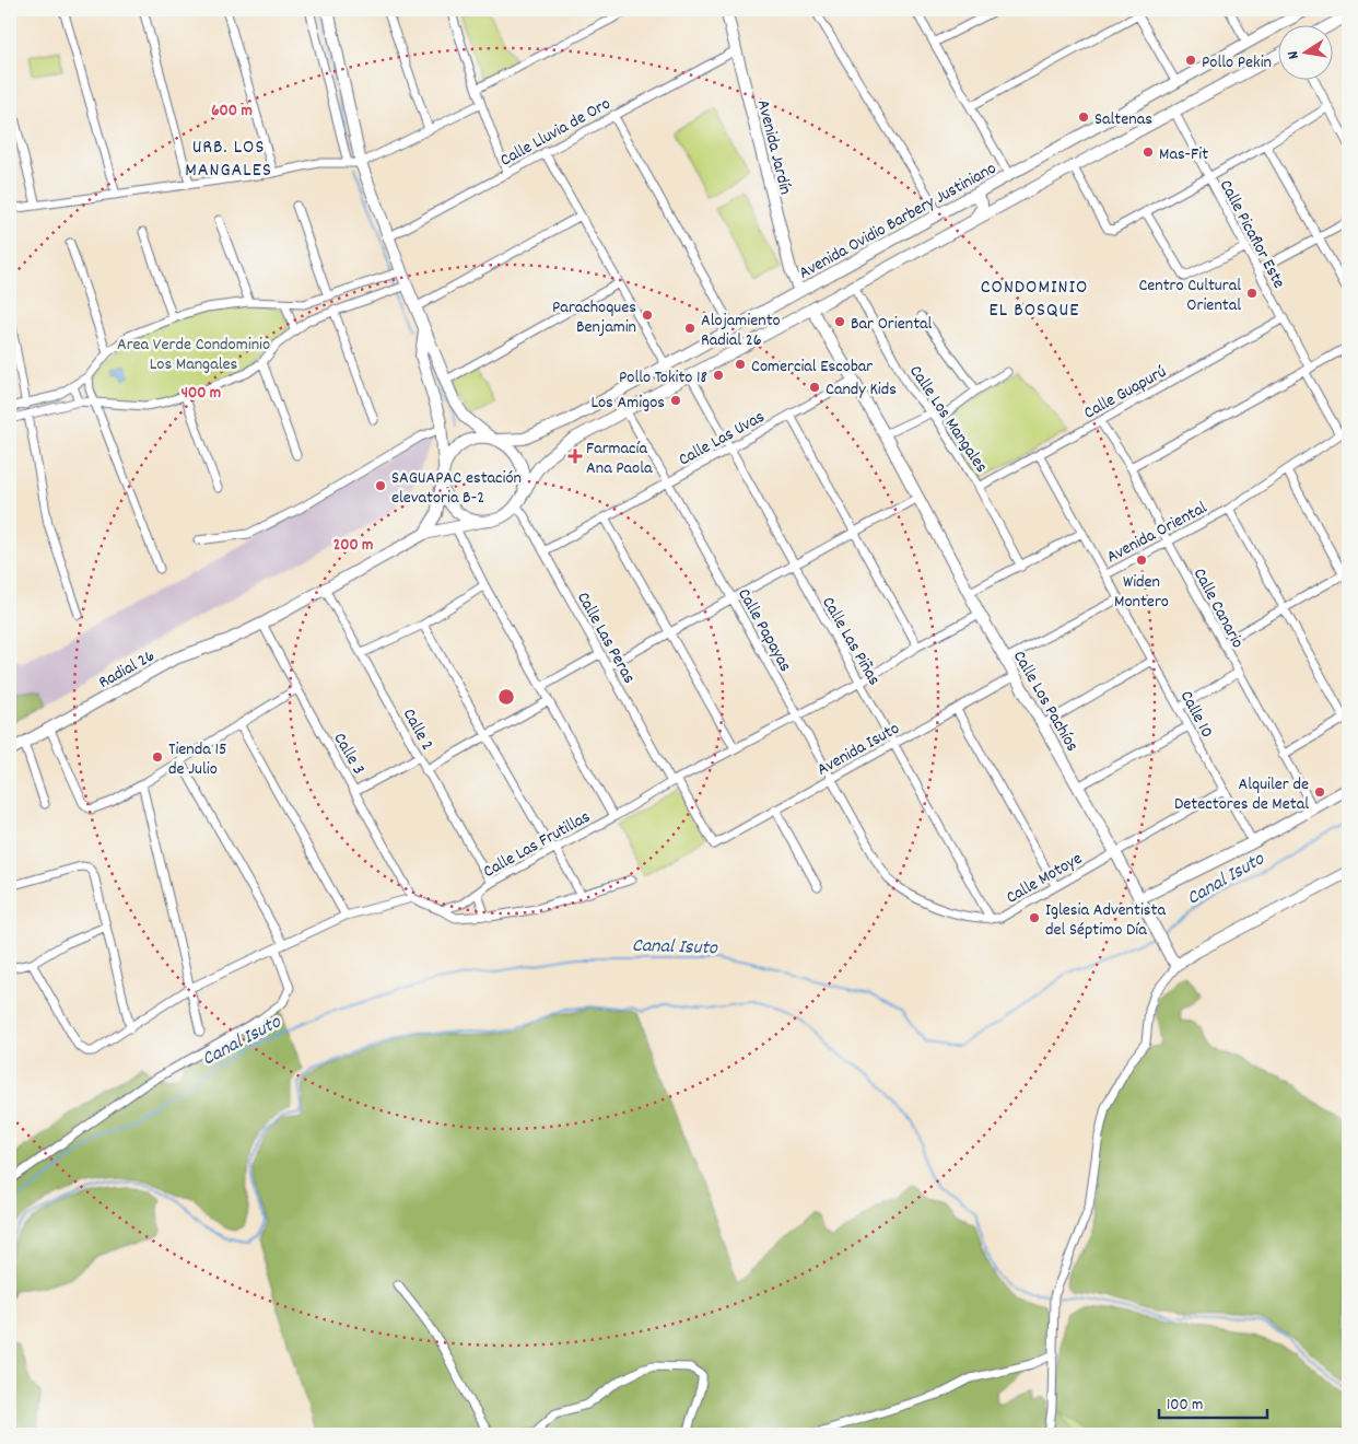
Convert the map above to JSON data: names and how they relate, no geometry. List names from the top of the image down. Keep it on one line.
{"streets":{"main road":["Avenida Jardín","Avenida Ovidio Barbery Justiniano","Radial 26","Calle Los Pachíos"],"street":["Calle Lluvia de Oro","Calle Picaflor Este","Calle Guapurú","Calle Los Mangales","Calle Las Uvas","Avenida Oriental","Calle Canario","Calle Papayas","Calle Las Peras","Calle Las Piñas","Calle 10","Calle 2","Avenida Isuto","Calle 3","Calle Las Frutillas","Calle Motoye"]},"crossings":[["Calle Lluvia de Oro","Avenida Jardín"],["Avenida Jardín","Avenida Ovidio Barbery Justiniano"],["Avenida Ovidio Barbery Justiniano","Calle Las Peras"],["Calle Picaflor Este","Calle Guapurú"],["Calle Picaflor Este","Avenida Oriental"],["Calle Guapurú","Calle Los Mangales"],["Calle Guapurú","Calle Canario"],["Calle Las Uvas","Calle Papayas"],["Calle Las Uvas","Calle Las Peras"],["Calle Las Uvas","Calle Las Piñas"],["Calle Las Uvas","Calle Los Pachíos"],["Avenida Oriental","Calle Canario"],["Avenida Oriental","Calle 10"],["Calle Papayas","Avenida Isuto"],["Calle Papayas","Calle Las Frutillas"],["Calle Papayas","Calle Motoye"],["Calle Las Peras","Avenida Isuto"],["Calle Las Peras","Calle Las Frutillas"],["Calle Las Piñas","Avenida Isuto"],["Calle Las Piñas","Calle Las Frutillas"],["Calle Las Piñas","Calle Motoye"],["Radial 26","Calle 3"],["Calle Los Pachíos","Avenida Isuto"],["Calle Los Pachíos","Calle Las Frutillas"],["Calle Los Pachíos","Calle Motoye"],["Calle 10","Calle Motoye"],["Calle 2","Calle Las Frutillas"]],"districts":["URB. LOS MANGALES","CONDOMINIO EL BOSQUE"],"water":["Canal Isuto"],"parks":["Area Verde Condominio Los Mangales"],"places":{"other":["Pollo Pekin","Saltenas","Mas-Fit","Centro Cultural Oriental","Parachoques Benjamin","Bar Oriental","Alojamiento Radial 26","Comercial Escobar","Pollo Tokito 18","Candy Kids","Los Amigos","SAGUAPAC estación elevatoria B-2","Widen Montero","Tienda 15 de Julio","Alquiler de Detectores de Metal","Iglesia Adventista del Séptimo Día"],"health":["Farmacía Ana Paola"]},"scale_bar":"100 m","north":"left","rings":["600 m","400 m","200 m"]}
